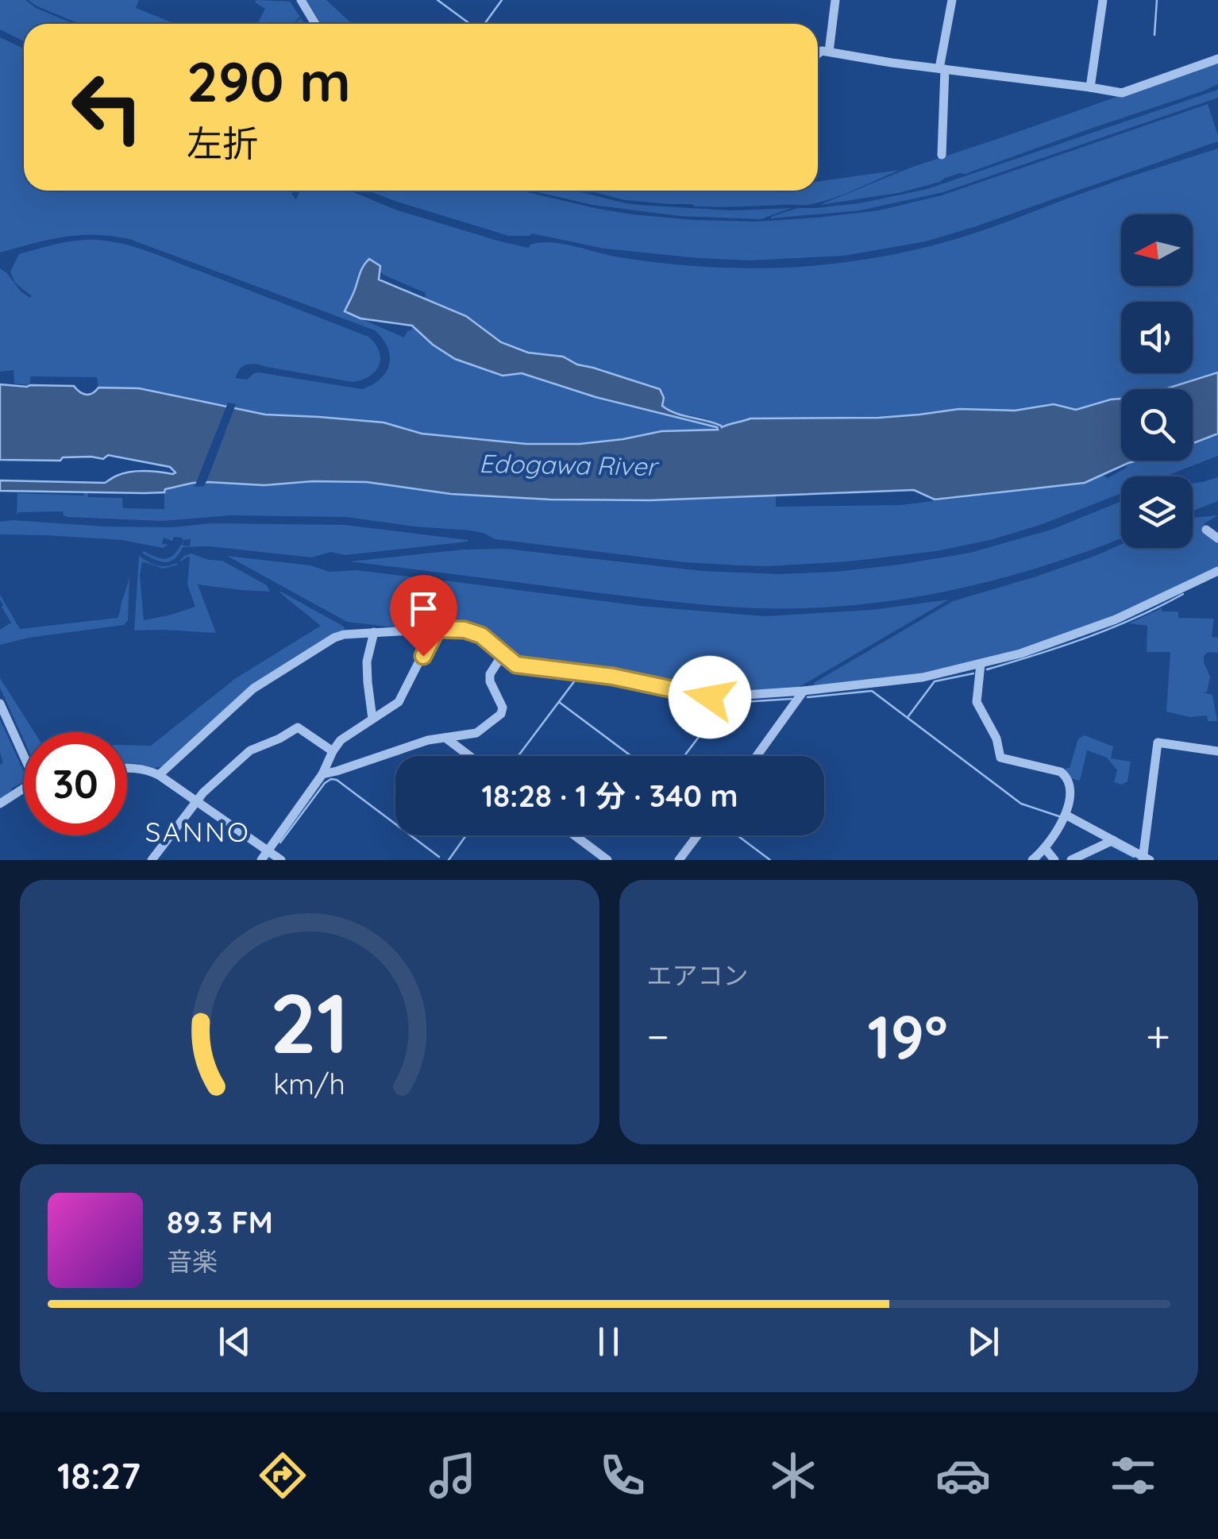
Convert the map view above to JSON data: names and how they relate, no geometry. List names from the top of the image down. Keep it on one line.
{"districts":["SANNO"],"water":["Edogawa River"],"north":"left","page":{"turn":["290 m","左折"],"limit":"30","trip":"18:28 · 1 分 · 340 m","tile":"エアコン","heat":["−","19°","+"],"song":["89.3 FM","音楽"],"tabs":"18:27","gauge":["21","km/h"]}}
